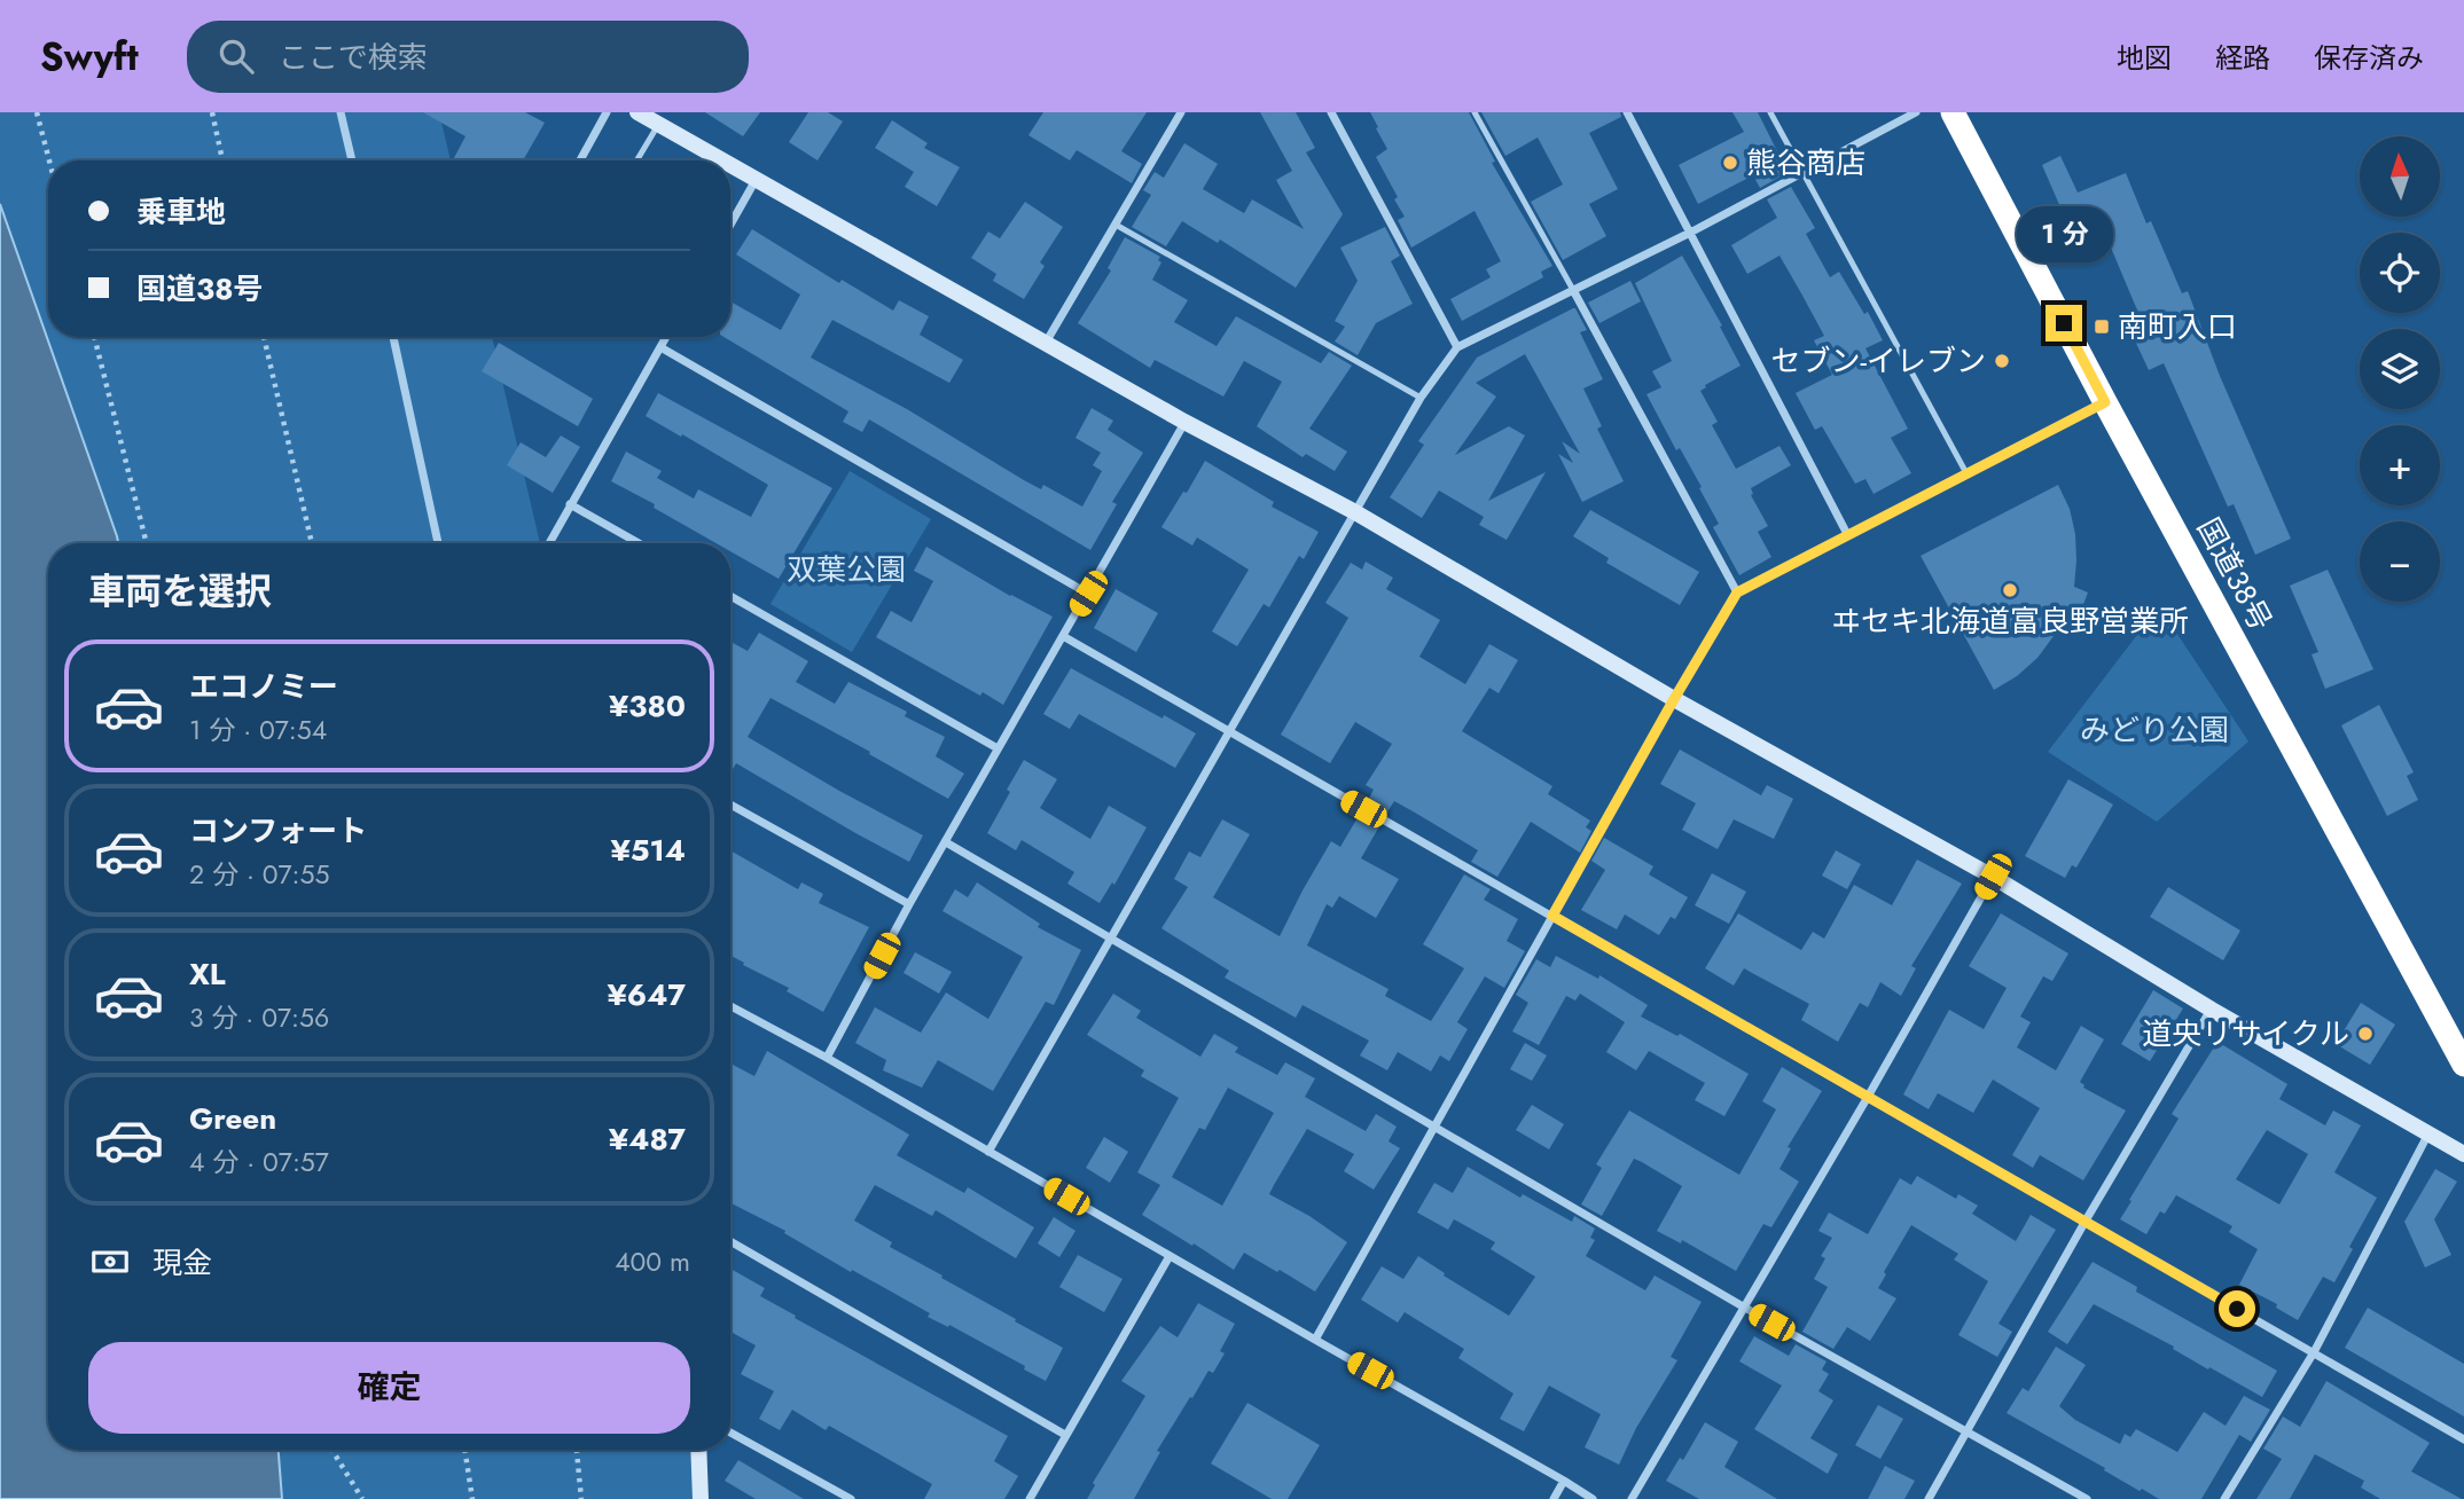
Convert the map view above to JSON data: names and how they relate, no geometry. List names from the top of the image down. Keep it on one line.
{"streets":{"highway":["国道38号"]},"parks":["双葉公園","みどり公園"],"places":{"other":["熊谷商店","セブン-イレブン","ヰセキ北海道富良野営業所","道央リサイクル"],"transit":["南町入口"]},"north":"top","page":{"header":"Swyft","search":"ここで検索","nav":["地図","経路","保存済み"],"map_buttons":["+","−"],"banner":["乗車地","国道38号"],"bubble":"1 分","heading":"車両を選択","list":[{"name":"エコノミー","note":"1 分 · 07:54","value":"¥380"},{"name":"コンフォート","note":"2 分 · 07:55","value":"¥514"},{"name":"XL","note":"3 分 · 07:56","value":"¥647"},{"name":"Green","note":"4 分 · 07:57","value":"¥487"}],"pay":["現金","400 m"],"buttons":"確定"}}
